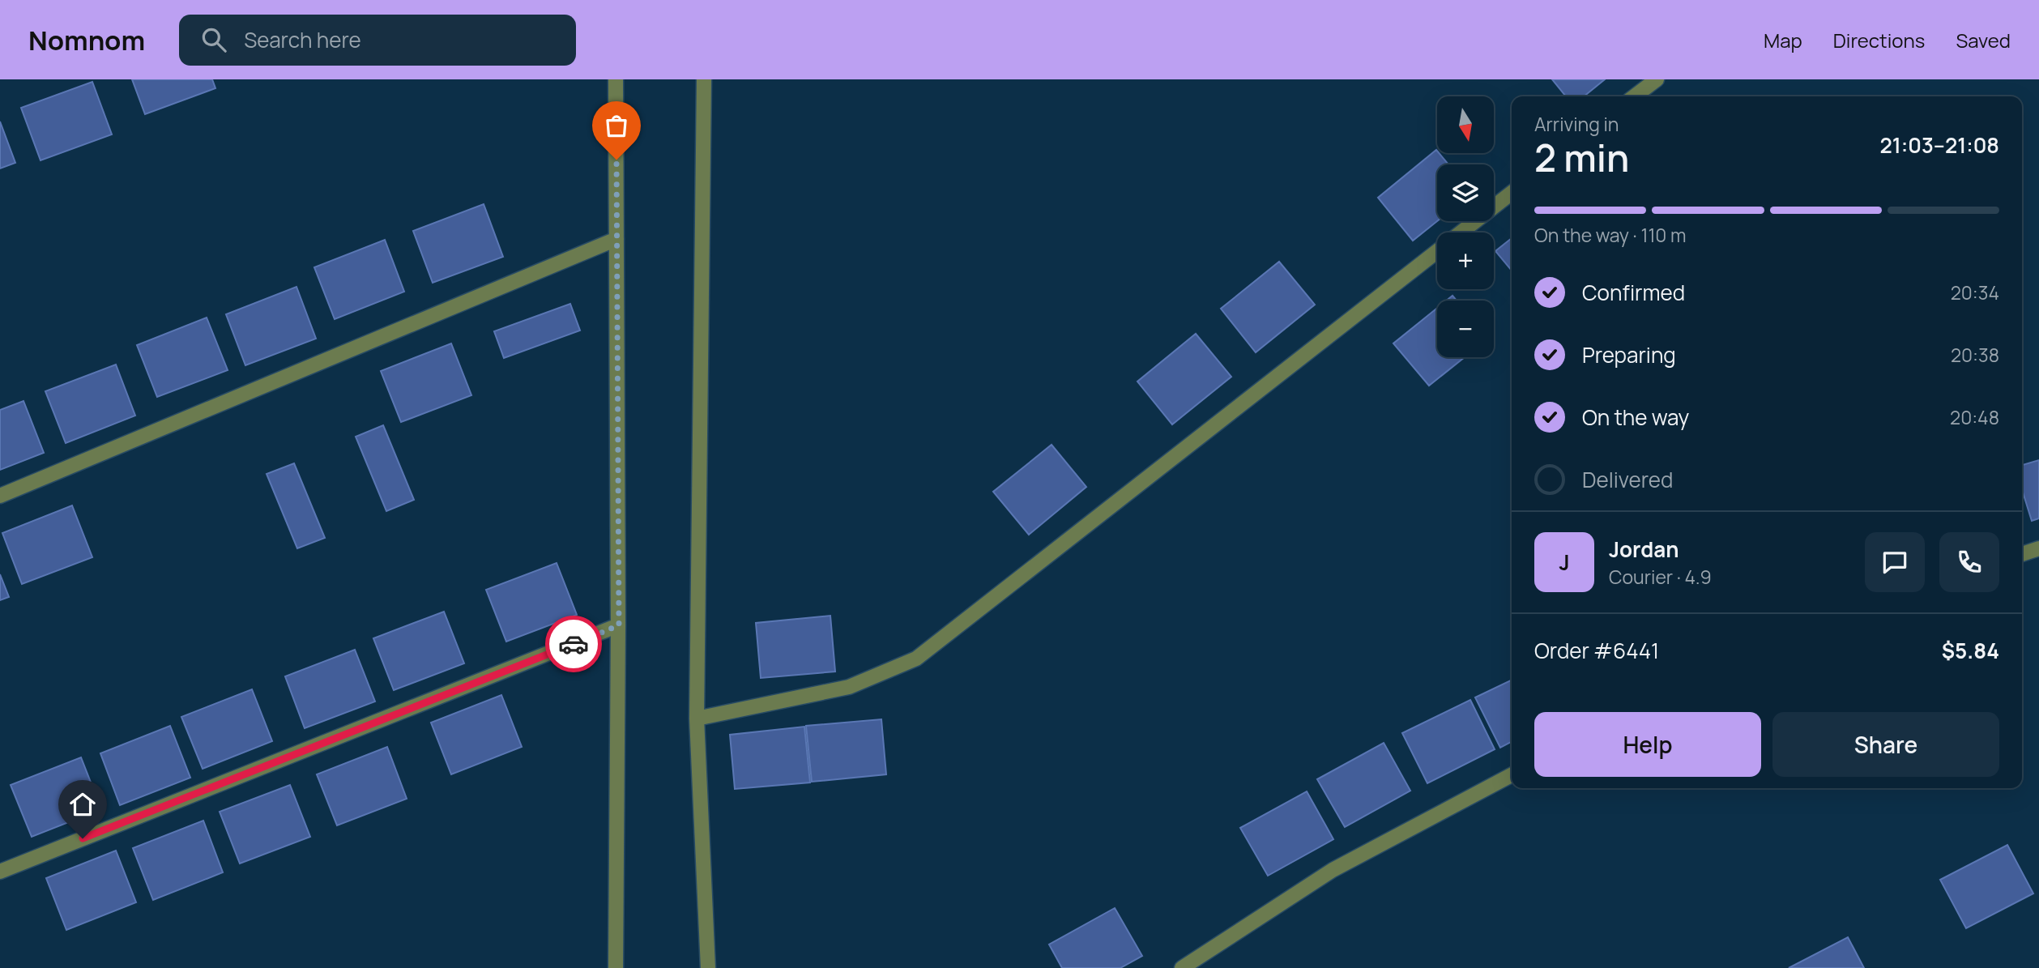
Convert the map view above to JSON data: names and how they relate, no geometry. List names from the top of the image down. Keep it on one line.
{"north":"bottom","page":{"header":"Nomnom","search":"Search here","nav":["Map","Directions","Saved"],"map_buttons":["+","−"],"heading":["2 min","Arriving in","21:03–21:08"],"panel":["Jordan","Courier · 4.9","Order #6441","$5.84"],"bar":"On the way · 110 m","list":[["Confirmed","20:34"],["Preparing","20:38"],["On the way","20:48"],"Delivered"],"round":"J","buttons":["Help","Share"]}}
